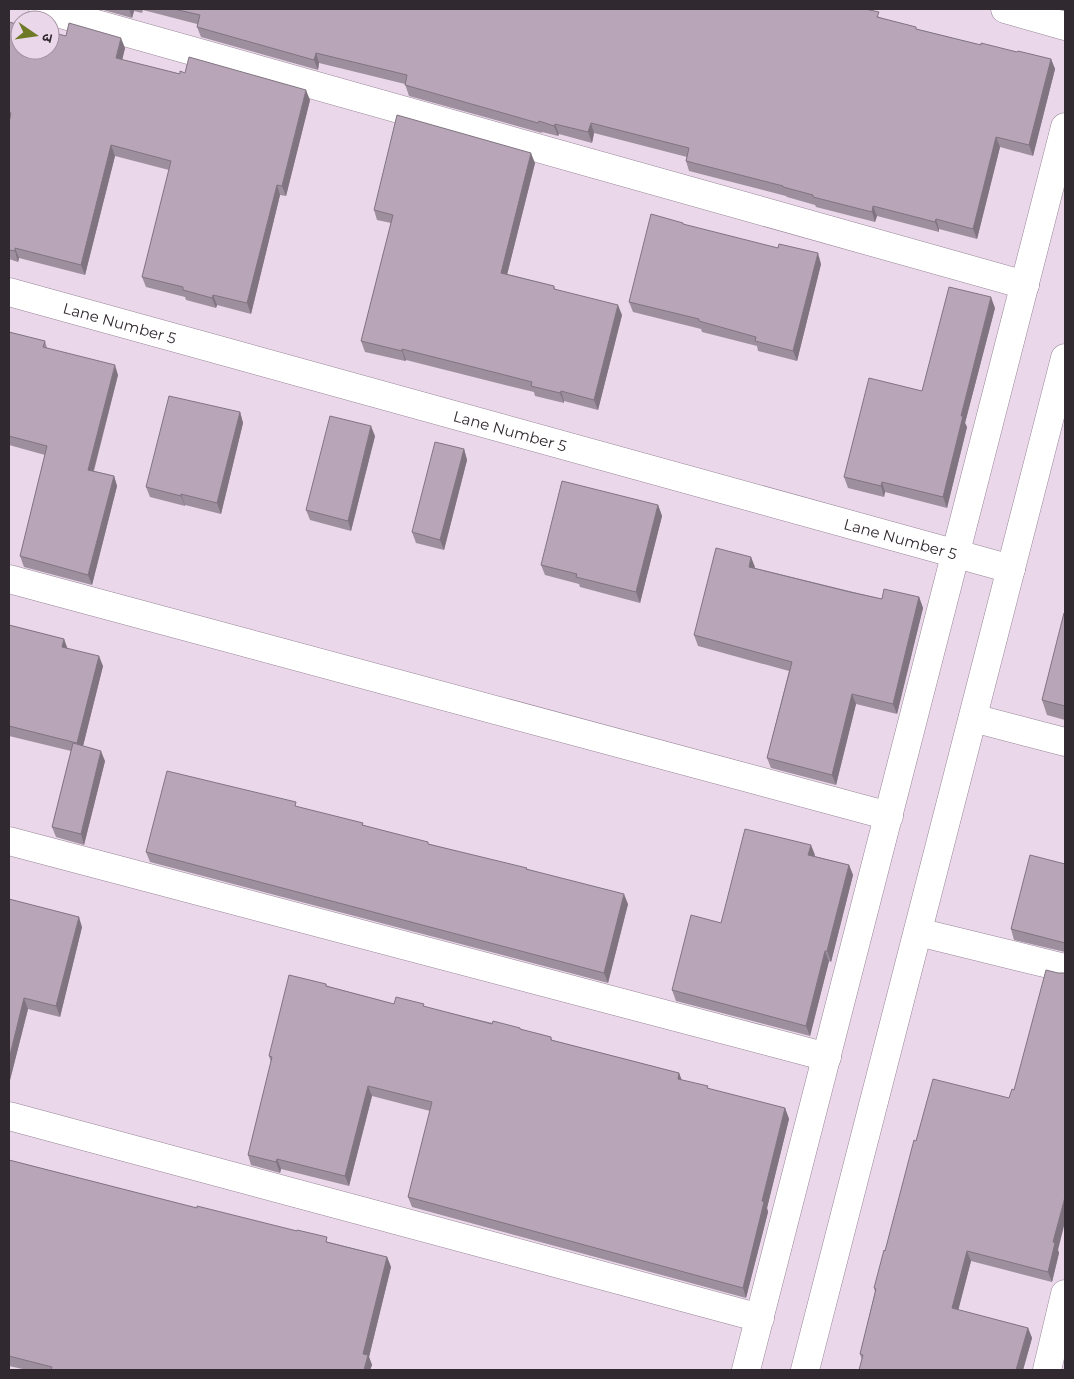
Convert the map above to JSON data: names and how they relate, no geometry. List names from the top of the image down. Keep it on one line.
{"streets":{"street":["Lane Number 5"]},"north":"right"}
